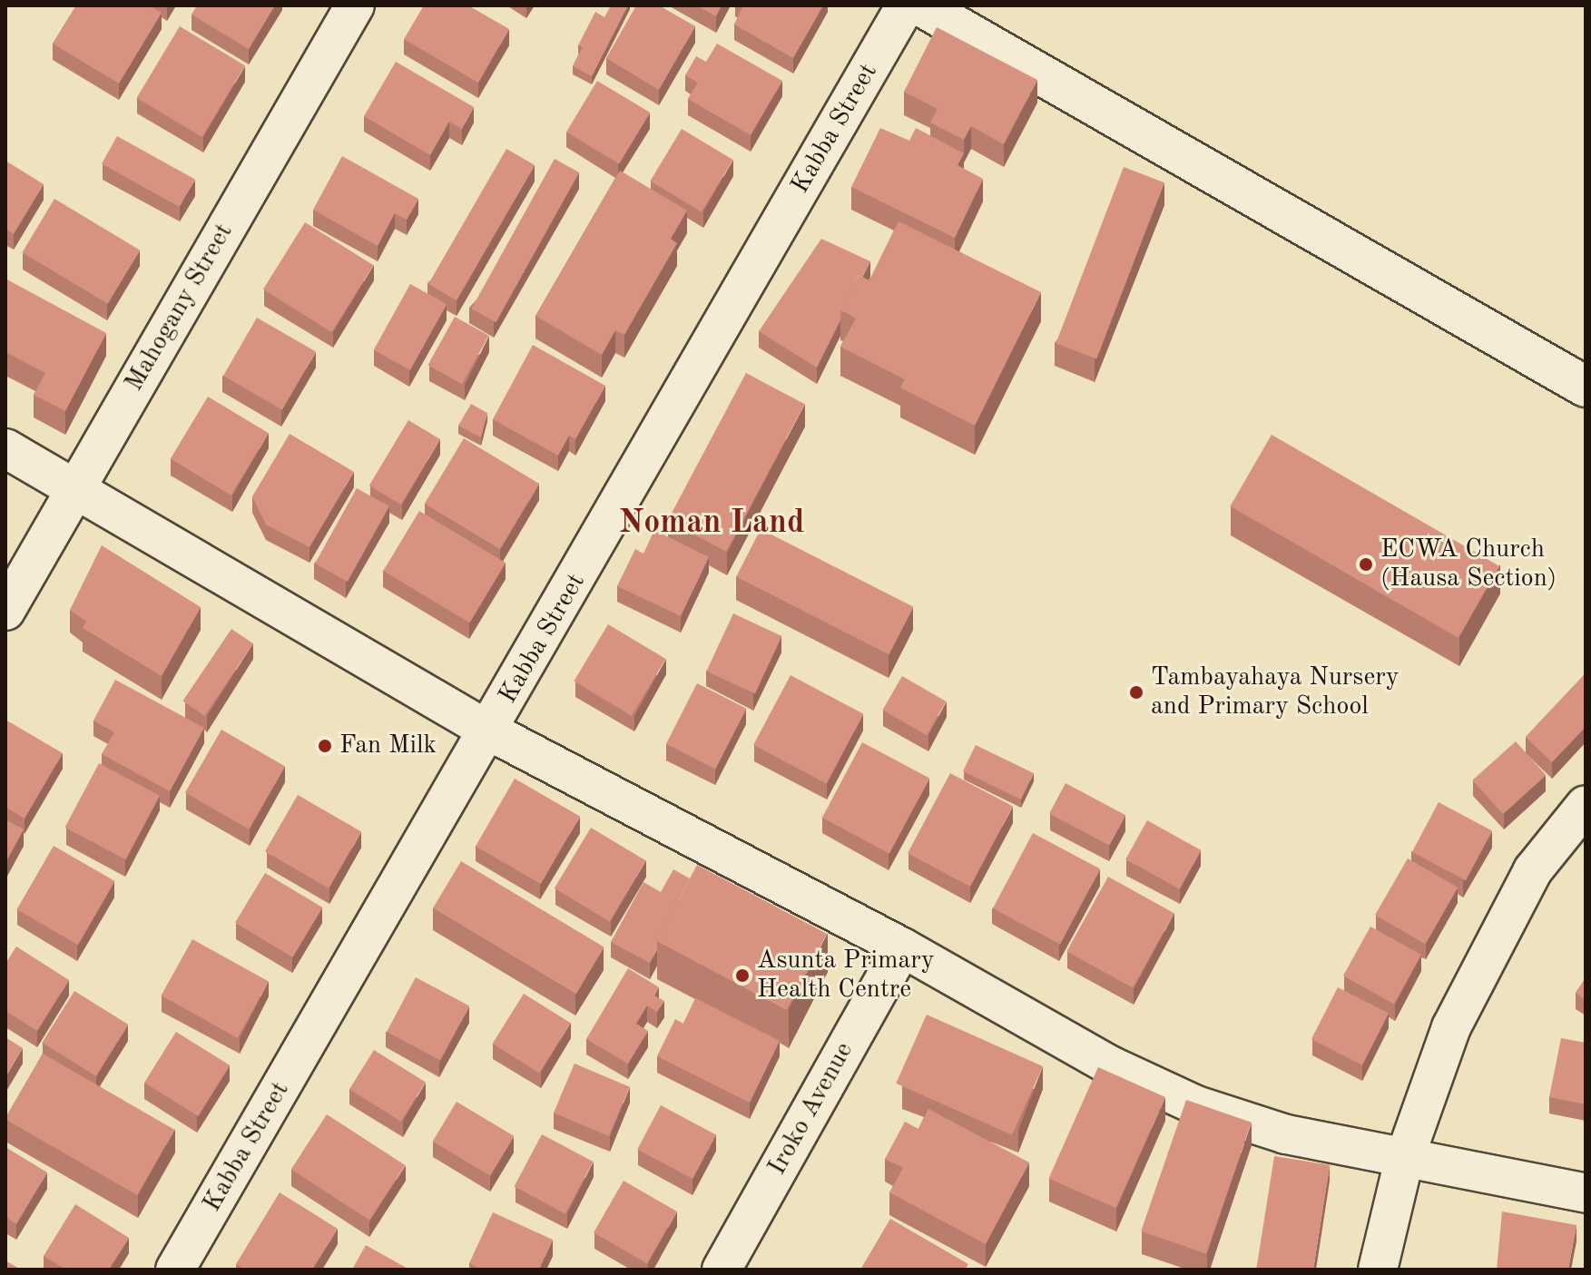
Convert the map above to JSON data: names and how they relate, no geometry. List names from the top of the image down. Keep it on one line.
{"streets":{"street":["Kabba Street","Mahogany Street","Iroko Avenue"]},"districts":["Noman Land"],"places":["ECWA Church (Hausa Section)","Tambayahaya Nursery and Primary School","Fan Milk","Asunta Primary Health Centre"]}
